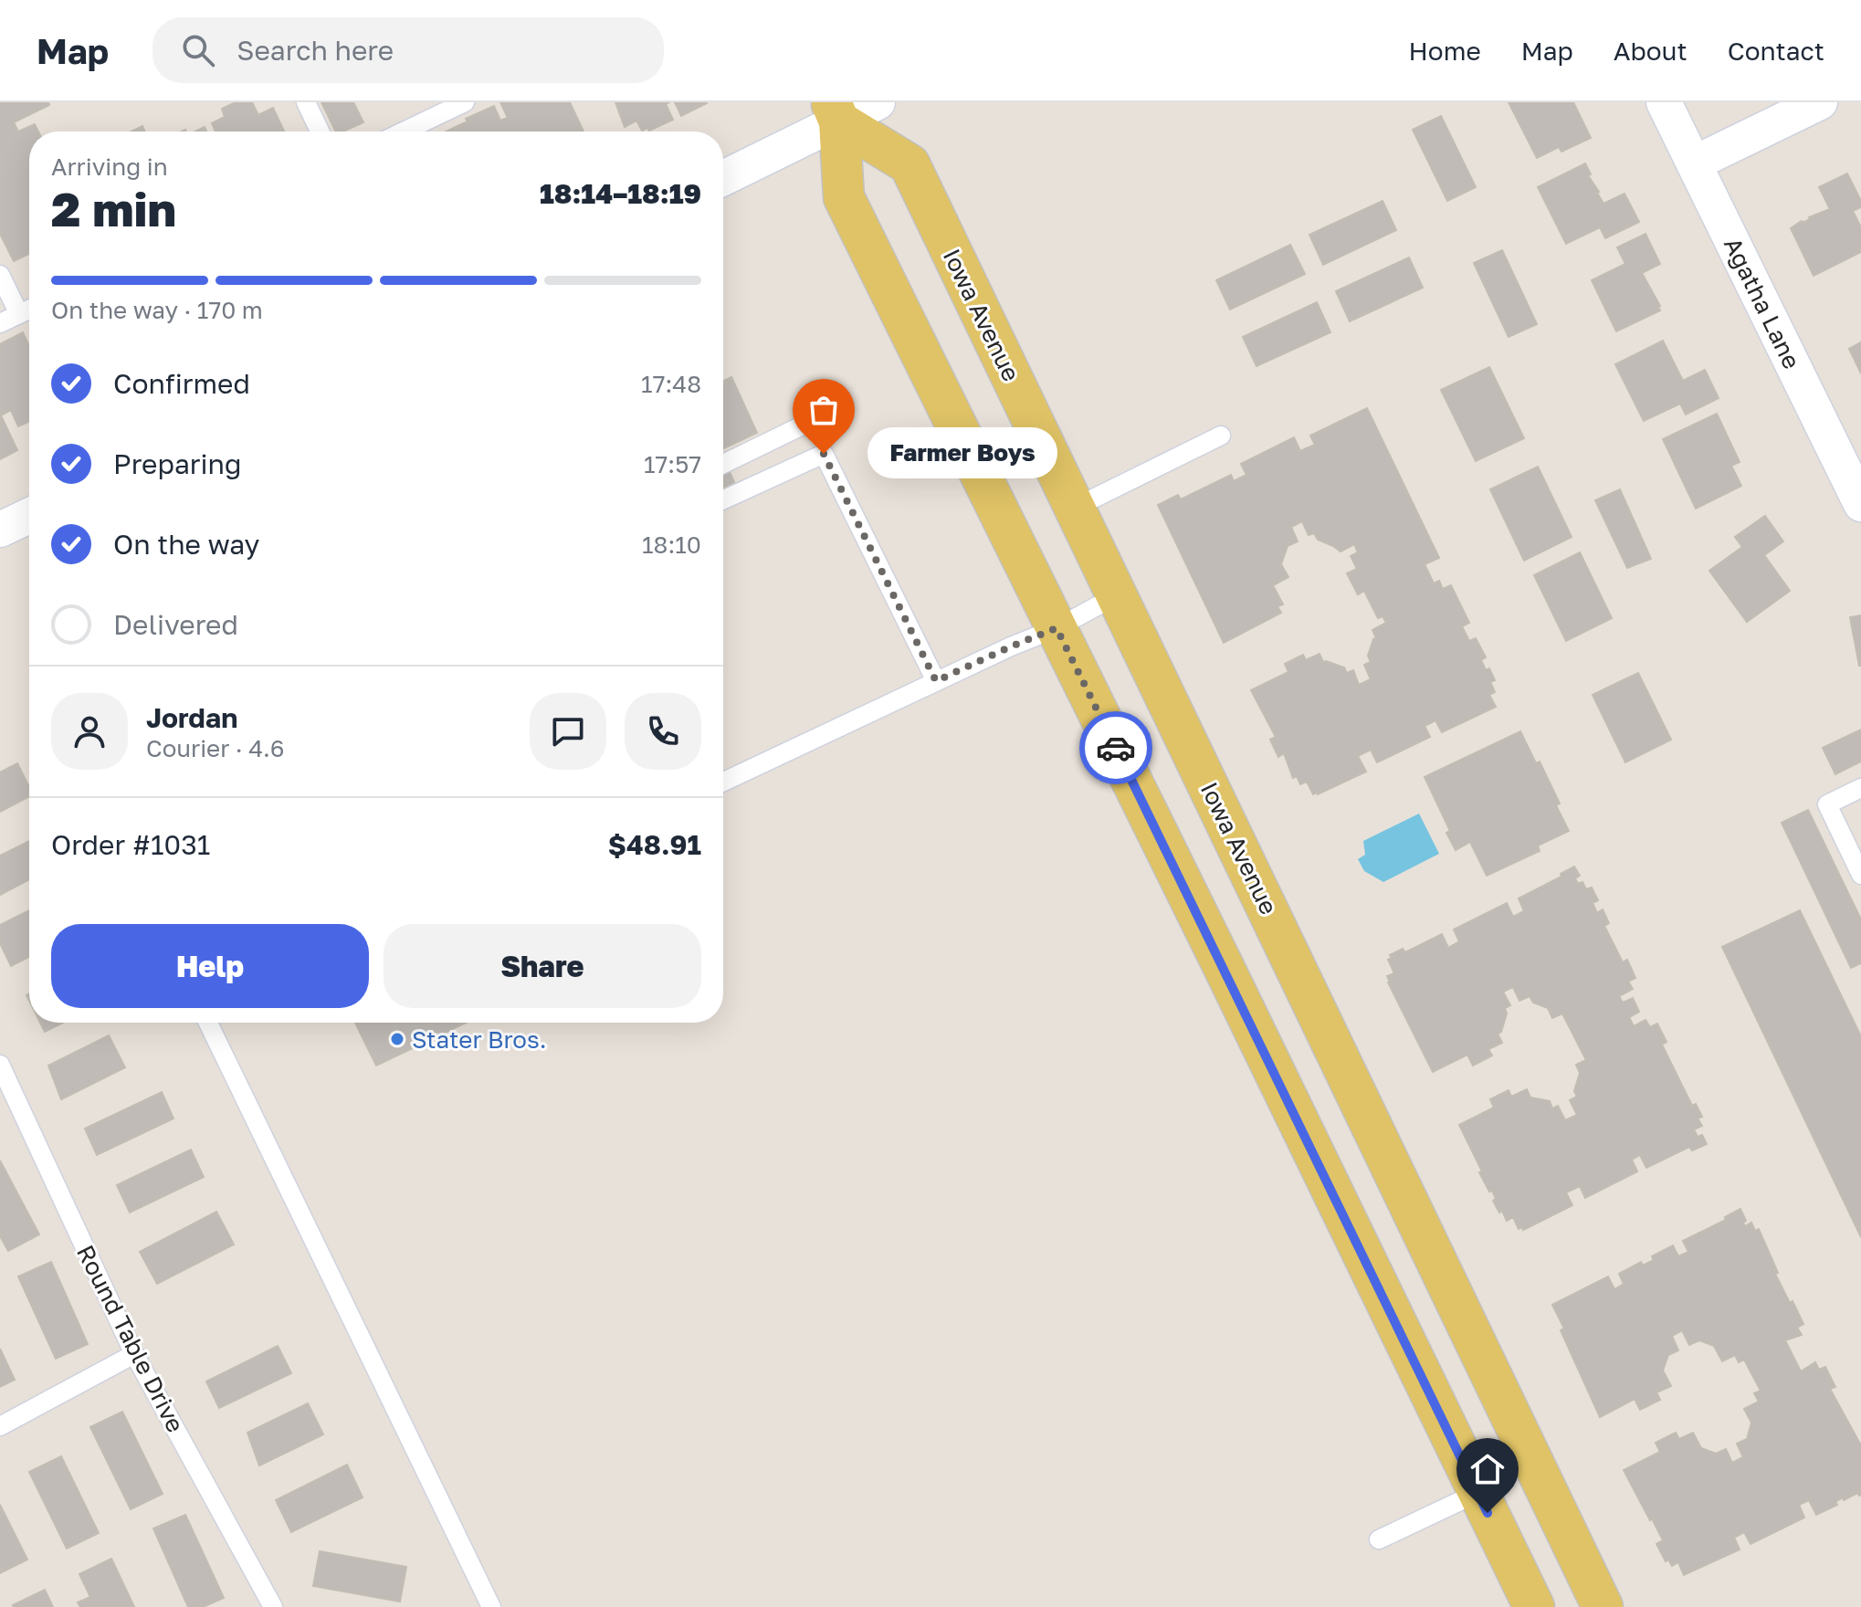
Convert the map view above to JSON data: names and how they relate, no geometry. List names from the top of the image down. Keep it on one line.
{"streets":{"main road":["Iowa Avenue"],"street":["Agatha Lane"],"lane":["Round Table Drive"]},"places":["Farmer Boys","Stater Bros."],"page":{"header":"Map","search":"Search here","nav":["Home","Map","About","Contact"],"heading":["2 min","Arriving in","18:14–18:19"],"panel":["Jordan","Courier · 4.6","Order #1031","$48.91"],"bar":"On the way · 170 m","list":[["Confirmed","17:48"],["Preparing","17:57"],["On the way","18:10"],"Delivered"],"bubble":"Farmer Boys","buttons":["Help","Share"]}}
